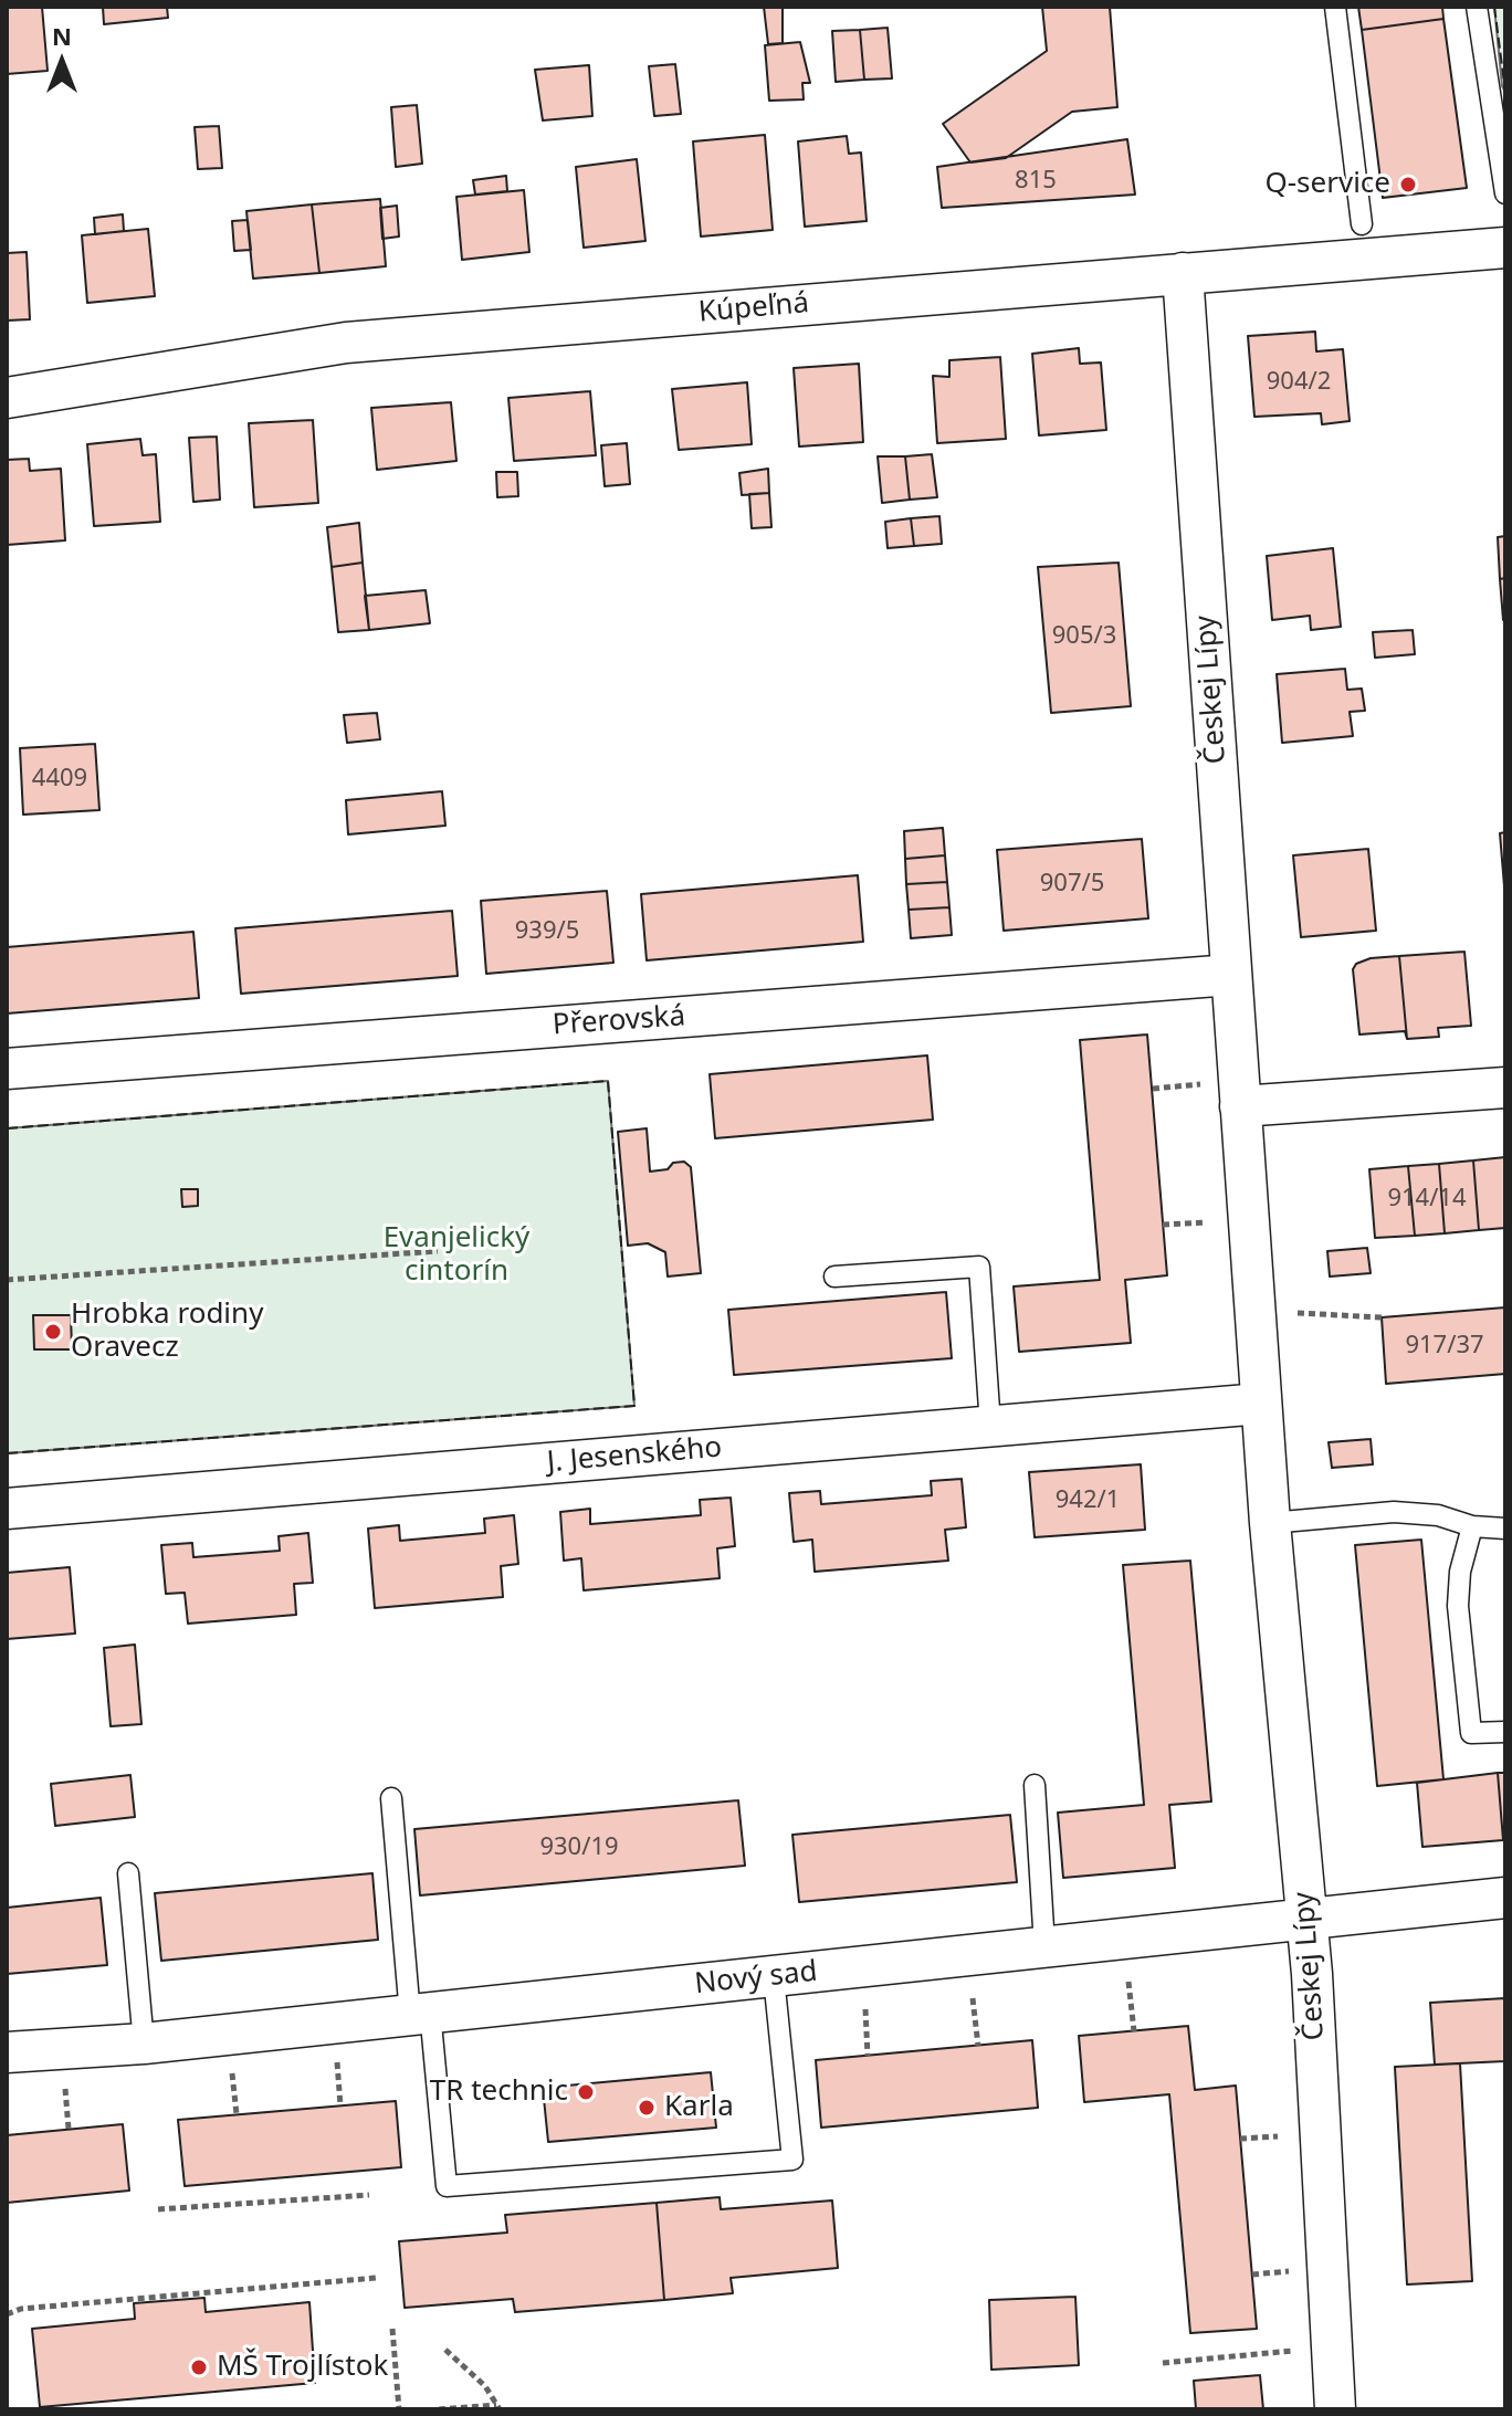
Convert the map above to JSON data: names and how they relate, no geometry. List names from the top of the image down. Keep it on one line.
{"streets":{"street":["Kúpeľná","Českej Lípy","Přerovská","J. Jesenského","Nový sad"]},"crossings":[["Kúpeľná","Českej Lípy"],["Českej Lípy","Přerovská"],["Českej Lípy","J. Jesenského"],["Českej Lípy","Nový sad"]],"parks":["Evanjelický cintorín"],"places":["Q-service","Hrobka rodiny Oravecz","TR technic","Karla","MŠ Trojlístok"],"house_numbers":["815","904/2","905/3","4409","907/5","939/5","914/14","917/37","942/1","930/19"],"north":"top"}
